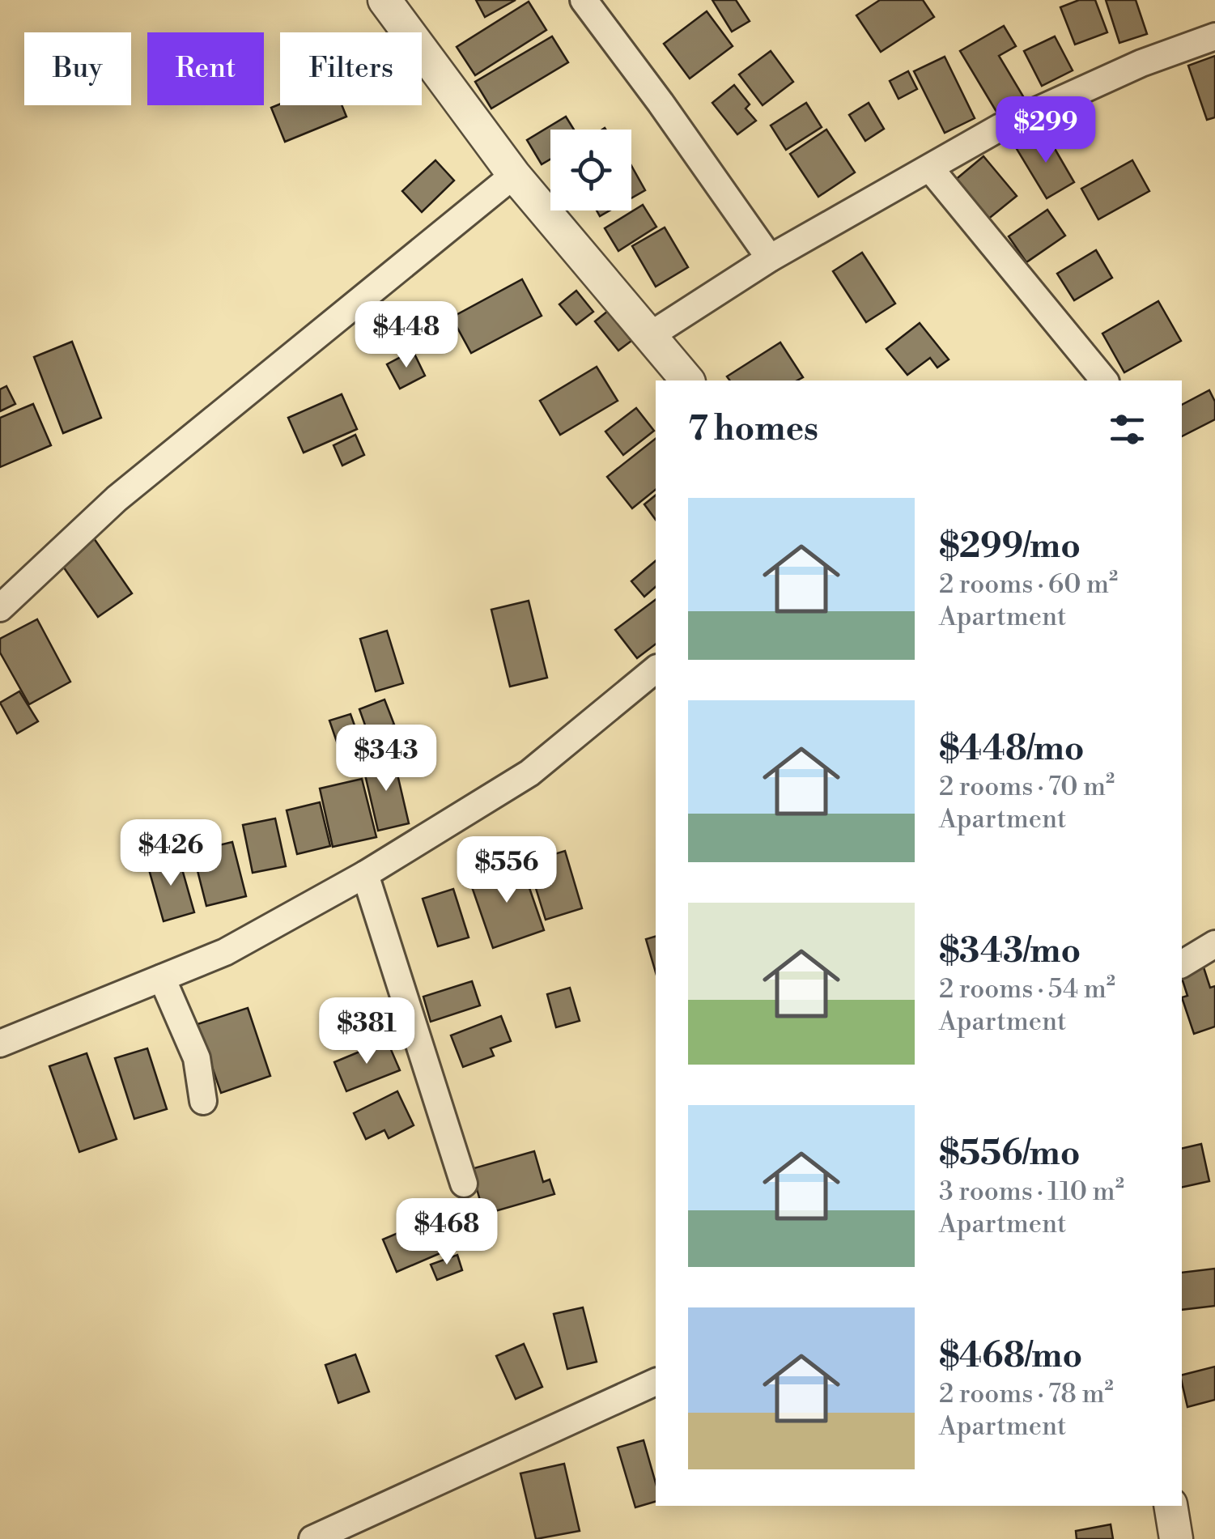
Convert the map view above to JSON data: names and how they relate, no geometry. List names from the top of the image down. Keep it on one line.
{"page":{"chip":["Buy","Rent","Filters"],"price":["$299","$448","$343","$426","$556","$381","$468"],"heading":"7 homes","list":[{"name":"$299/mo","note":"2 rooms · 60 m² · Apartment"},{"name":"$448/mo","note":"2 rooms · 70 m² · Apartment"},{"name":"$343/mo","note":"2 rooms · 54 m² · Apartment"},{"name":"$556/mo","note":"3 rooms · 110 m² · Apartment"},{"name":"$468/mo","note":"2 rooms · 78 m² · Apartment"}]}}
